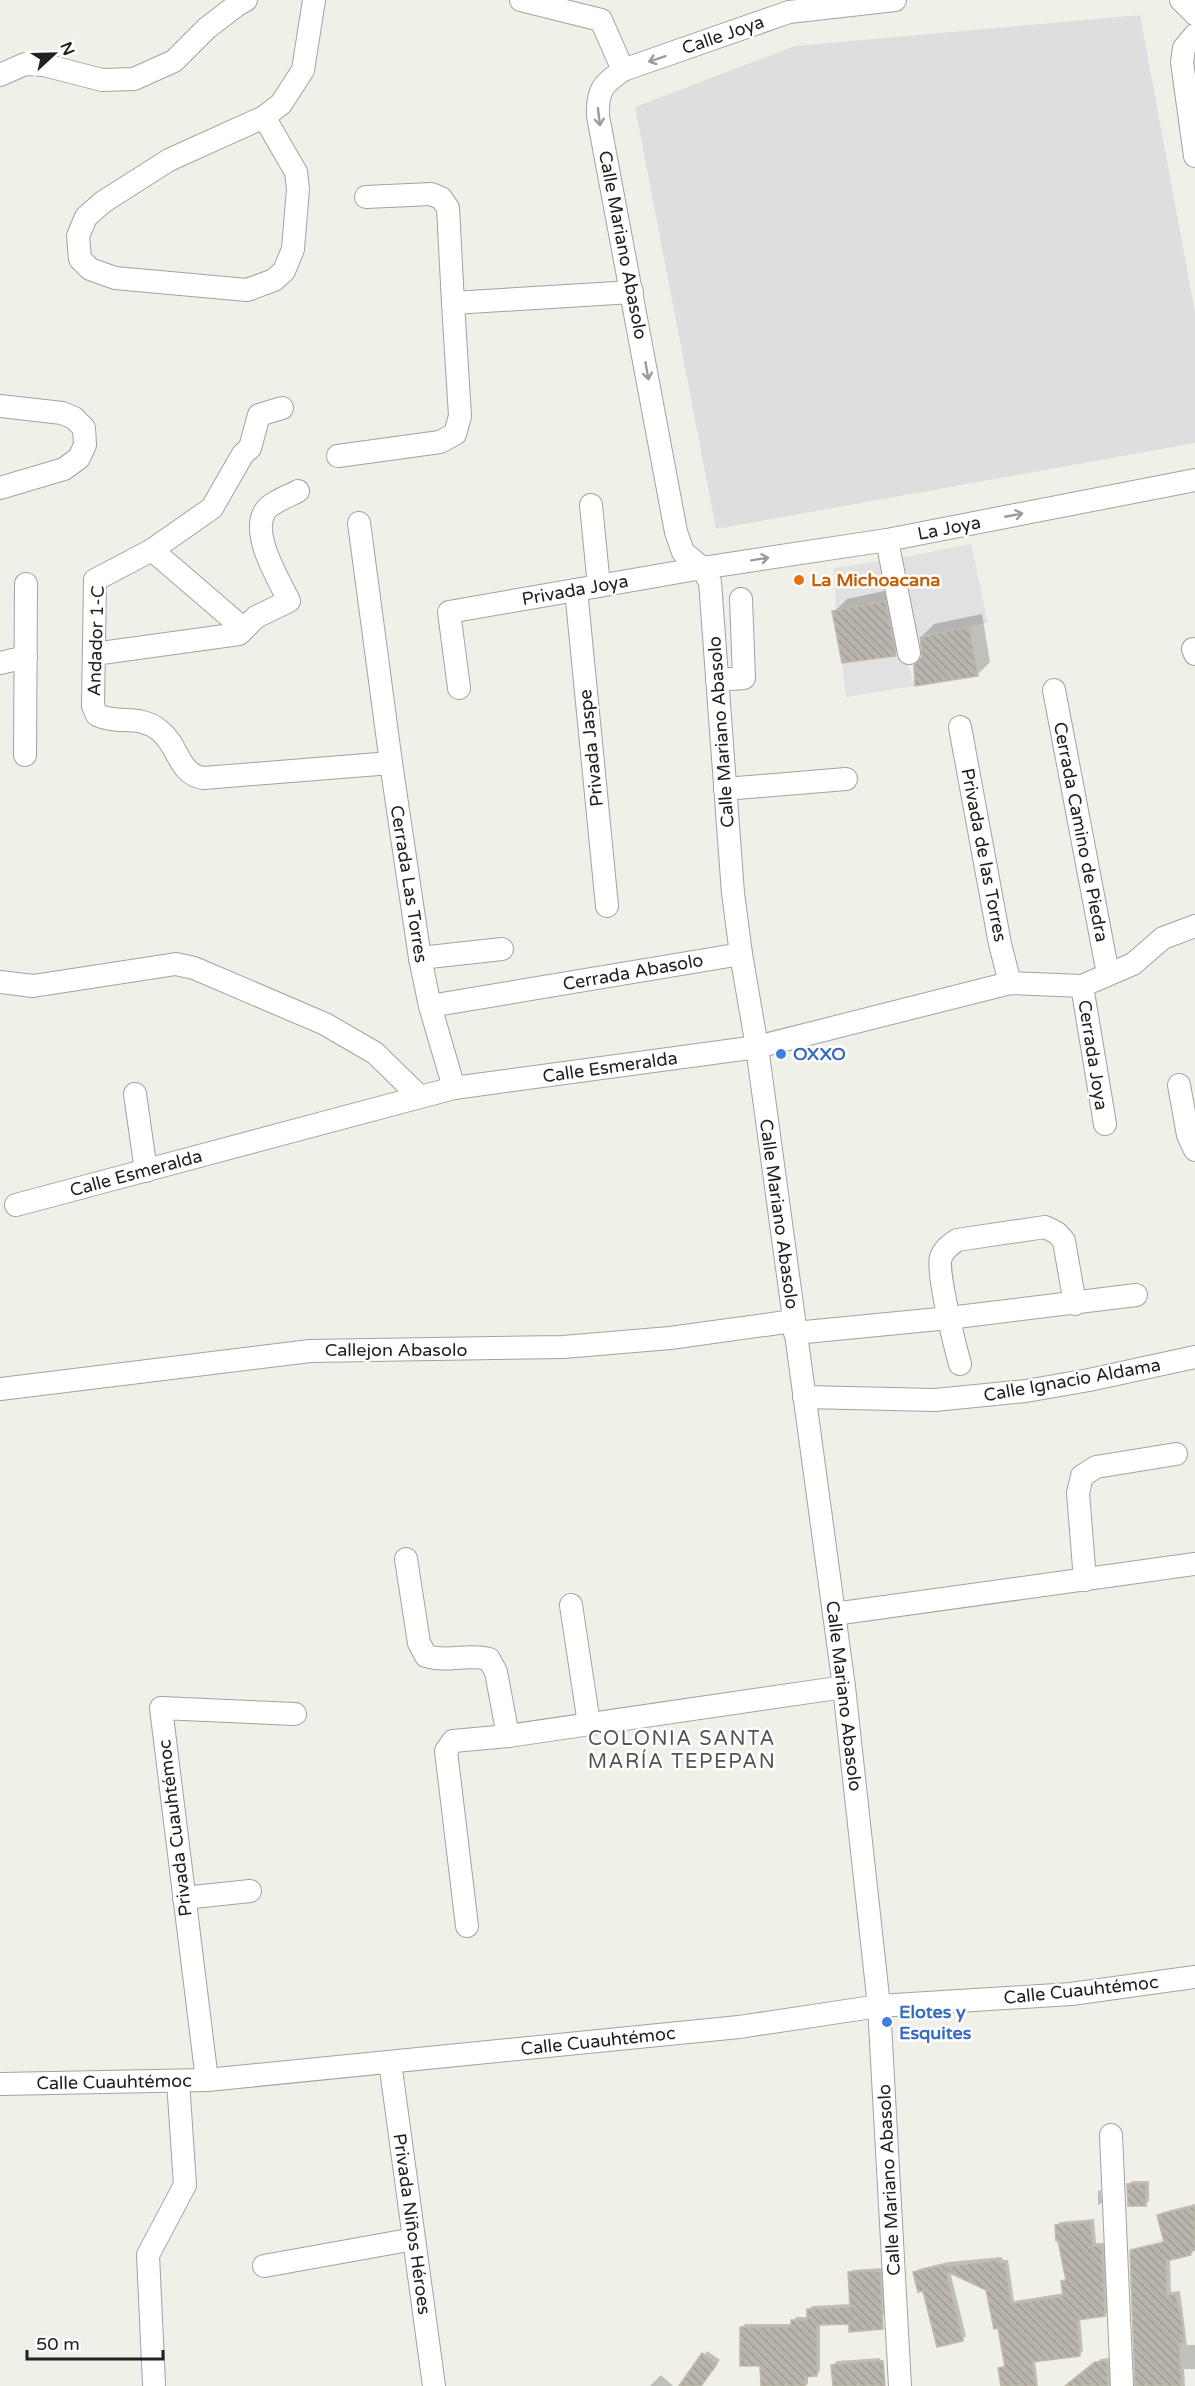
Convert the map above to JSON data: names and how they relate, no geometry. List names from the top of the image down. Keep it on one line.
{"streets":{"street":["Calle Joya","Calle Mariano Abasolo","La Joya","Privada Joya","Andador 1-C","Privada Jaspe","Cerrada Camino de Piedra","Privada de las Torres","Cerrada Las Torres","Cerrada Abasolo","Cerrada Joya","Calle Esmeralda","Callejon Abasolo","Calle Ignacio Aldama","Privada Cuauhtémoc","Calle Cuauhtémoc","Privada Niños Héroes"]},"crossings":[["Calle Joya","Calle Mariano Abasolo"],["Calle Mariano Abasolo","La Joya"],["Calle Mariano Abasolo","Privada Joya"],["Calle Mariano Abasolo","Cerrada Abasolo"],["Calle Mariano Abasolo","Calle Esmeralda"],["Calle Mariano Abasolo","Callejon Abasolo"],["Calle Mariano Abasolo","Calle Ignacio Aldama"],["Calle Mariano Abasolo","Calle Cuauhtémoc"],["La Joya","Privada Joya"],["Privada Joya","Privada Jaspe"],["Andador 1-C","Cerrada Las Torres"],["Cerrada Camino de Piedra","Calle Esmeralda"],["Privada de las Torres","Calle Esmeralda"],["Cerrada Las Torres","Cerrada Abasolo"],["Cerrada Las Torres","Calle Esmeralda"],["Cerrada Joya","Calle Esmeralda"],["Privada Cuauhtémoc","Calle Cuauhtémoc"],["Calle Cuauhtémoc","Privada Niños Héroes"]],"one_way":["Calle Joya","La Joya"],"districts":["COLONIA SANTA MARÍA TEPEPAN"],"places":["La Michoacana","OXXO","Elotes y Esquites"],"scale_bar":"50 m","north":"right"}
